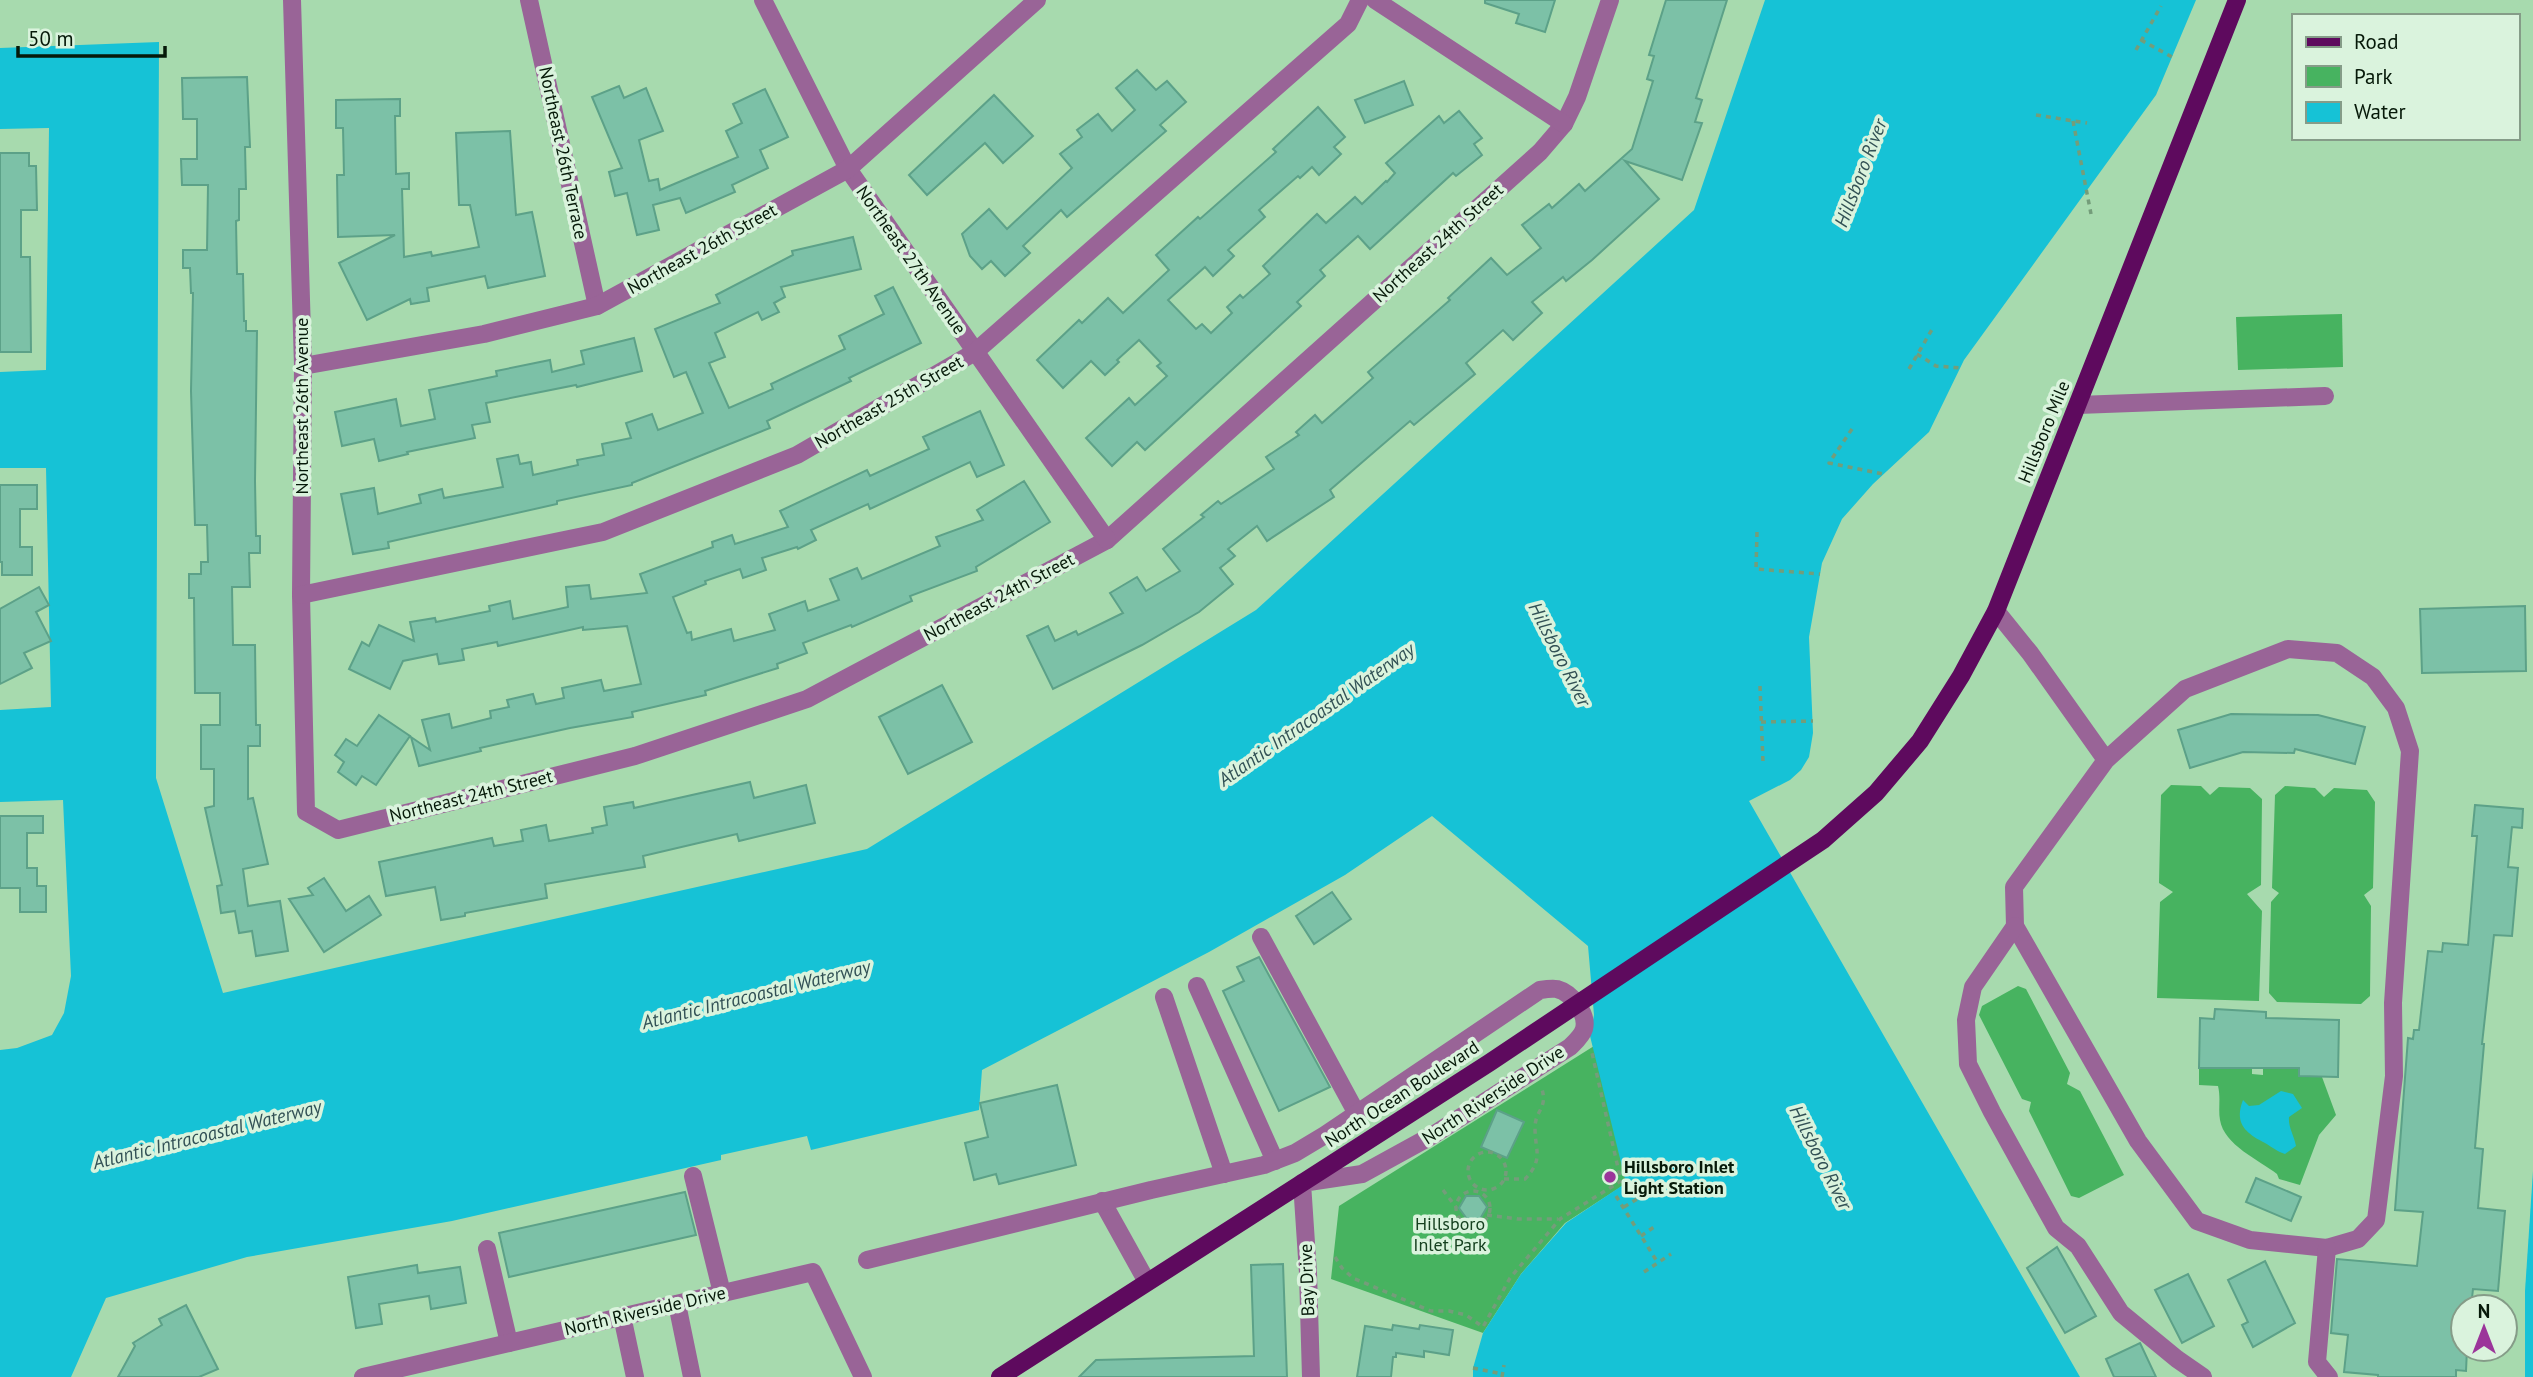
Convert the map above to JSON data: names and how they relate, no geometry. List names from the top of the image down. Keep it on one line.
{"streets":{"main road":["Hillsboro Mile","North Ocean Boulevard"],"street":["Northeast 26th Terrace","Northeast 24th Street","Northeast 26th Street","Northeast 27th Avenue","Northeast 25th Street","Northeast 26th Avenue","North Riverside Drive","Bay Drive"]},"crossings":[["Northeast 26th Terrace","Northeast 26th Street"],["Northeast 24th Street","Northeast 27th Avenue"],["Northeast 24th Street","Northeast 26th Avenue"],["Northeast 26th Street","Northeast 27th Avenue"],["Northeast 26th Street","Northeast 26th Avenue"],["Northeast 27th Avenue","Northeast 25th Street"],["Northeast 25th Street","Northeast 26th Avenue"],["Hillsboro Mile","North Ocean Boulevard"],["North Ocean Boulevard","North Riverside Drive"],["North Ocean Boulevard","Bay Drive"],["North Riverside Drive","Bay Drive"]],"water":["Hillsboro River","Atlantic Intracoastal Waterway"],"parks":["Hillsboro Inlet Park"],"places":["Hillsboro Inlet Light Station"],"legend":["Road","Park","Water"],"scale_bar":"50 m","north":"top"}
